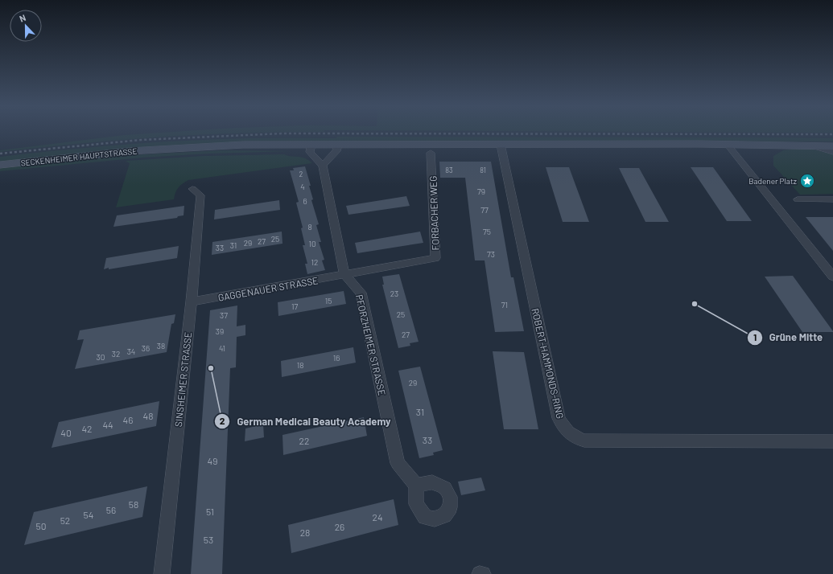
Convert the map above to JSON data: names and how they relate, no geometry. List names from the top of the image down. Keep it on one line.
{"streets":{"main road":["SECKENHEIMER HAUPTSTRASSE"],"street":["FORBACHER WEG","GAGGENAUER STRASSE","PFORZHEIMER STRASSE","ROBERT-HAMMONDS-RING","SINSHEIMER STRASSE"]},"crossings":[["SECKENHEIMER HAUPTSTRASSE","ROBERT-HAMMONDS-RING"],["FORBACHER WEG","GAGGENAUER STRASSE"],["FORBACHER WEG","PFORZHEIMER STRASSE"],["GAGGENAUER STRASSE","PFORZHEIMER STRASSE"],["GAGGENAUER STRASSE","SINSHEIMER STRASSE"]],"places":{"place":["Badener Platz"],"other":["Grüne Mitte","German Medical Beauty Academy"]},"house_numbers":["83","81","2","4","79","6","77","8","75","25","27","29","10","31","33","73","12","23","15","71","17","25","37","39","27","38","36","41","34","32","30","16","18","29","31","48","46","44","42","40","33","22","49","58","56","51","54","24","52","50","26","28","53"],"north":"top"}
